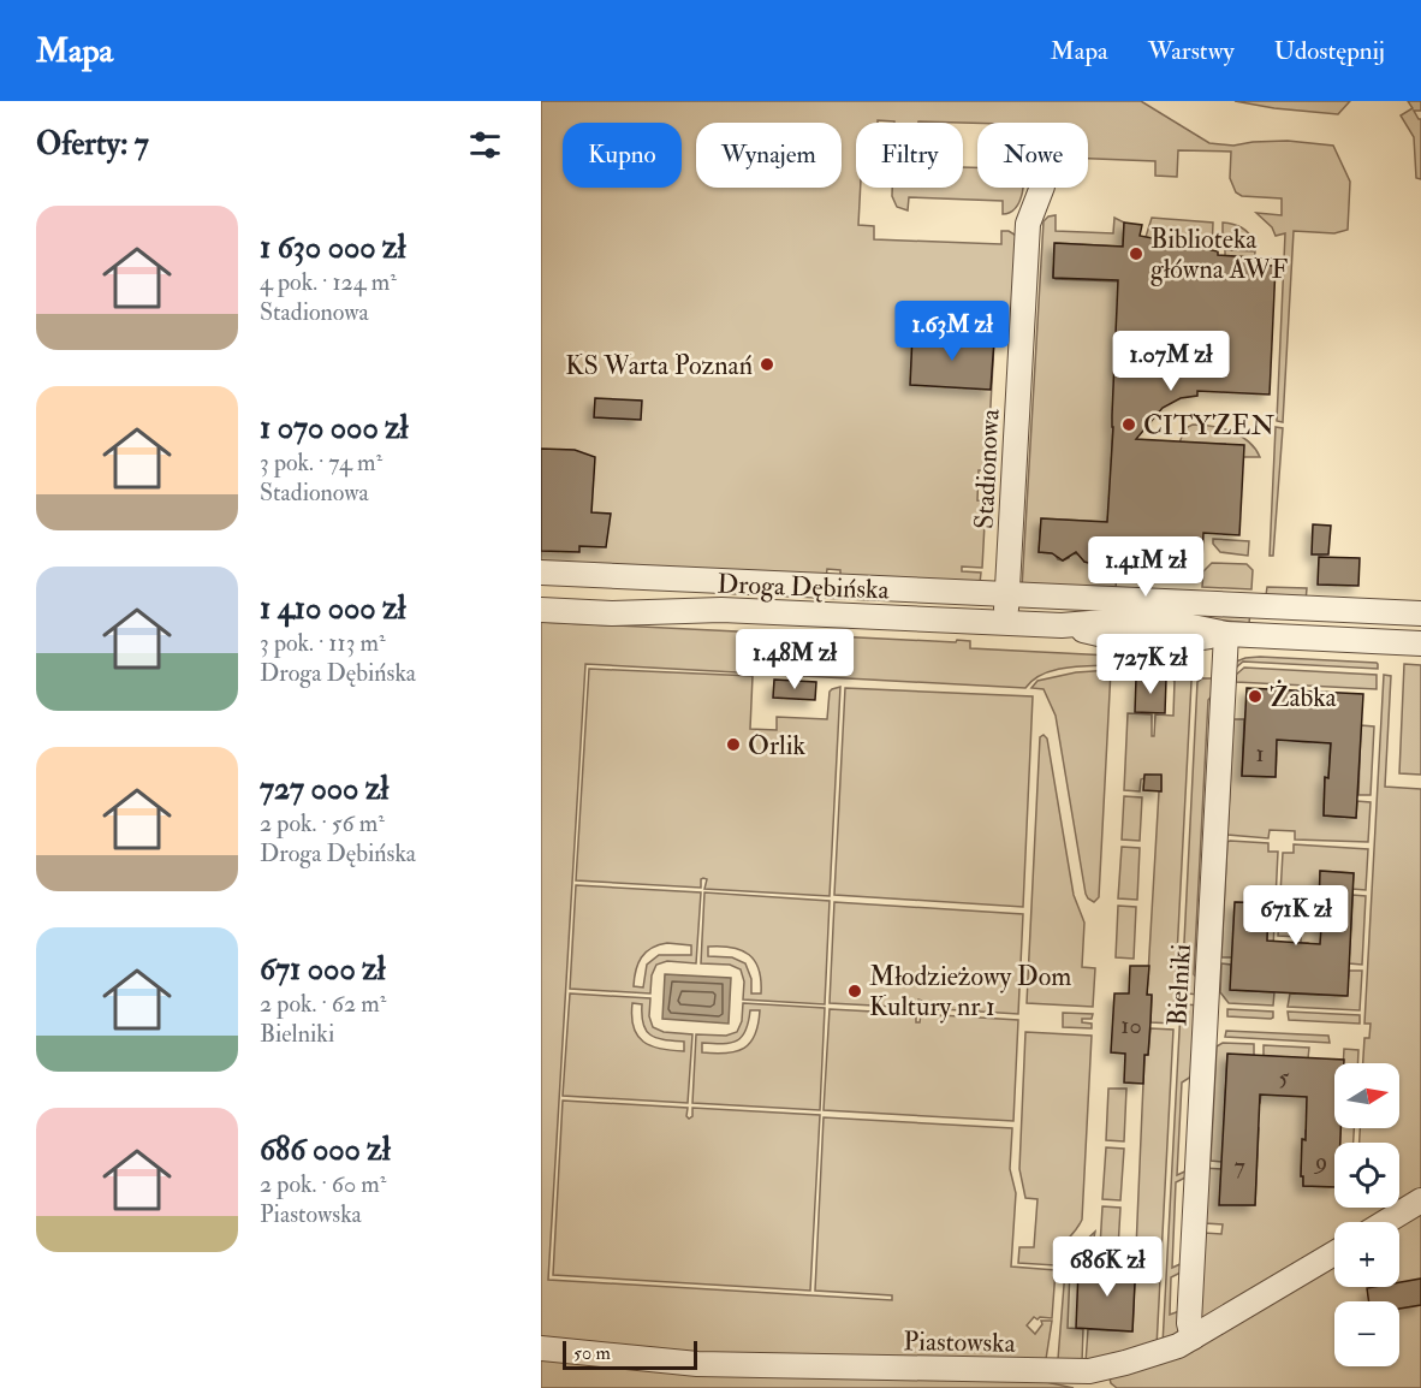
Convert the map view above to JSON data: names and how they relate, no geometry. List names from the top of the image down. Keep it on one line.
{"streets":{"street":["Stadionowa","Droga Dębińska","Bielniki","Piastowska"]},"crossings":[["Stadionowa","Droga Dębińska"],["Droga Dębińska","Bielniki"],["Bielniki","Piastowska"]],"places":["Biblioteka główna AWF","KS Warta Poznań","CITYZEN","Żabka","Orlik","Młodzieżowy Dom Kultury nr 1"],"house_numbers":["1","10","5","9","7"],"scale_bar":"50 m","north":"right","page":{"header":"Mapa","nav":["Mapa","Warstwy","Udostępnij"],"heading":"Oferty: 7","chip":["Kupno","Wynajem","Filtry","Nowe"],"list":[{"name":"1 630 000 zł","note":"4 pok. · 124 m² · Stadionowa"},{"name":"1 070 000 zł","note":"3 pok. · 74 m² · Stadionowa"},{"name":"1 410 000 zł","note":"3 pok. · 113 m² · Droga Dębińska"},{"name":"727 000 zł","note":"2 pok. · 56 m² · Droga Dębińska"},{"name":"671 000 zł","note":"2 pok. · 62 m² · Bielniki"},{"name":"686 000 zł","note":"2 pok. · 60 m² · Piastowska"}],"price":["1.63M zł","1.07M zł","1.41M zł","1.48M zł","727K zł","671K zł","686K zł"],"map_buttons":["+","−"],"scale":"50 m"}}
